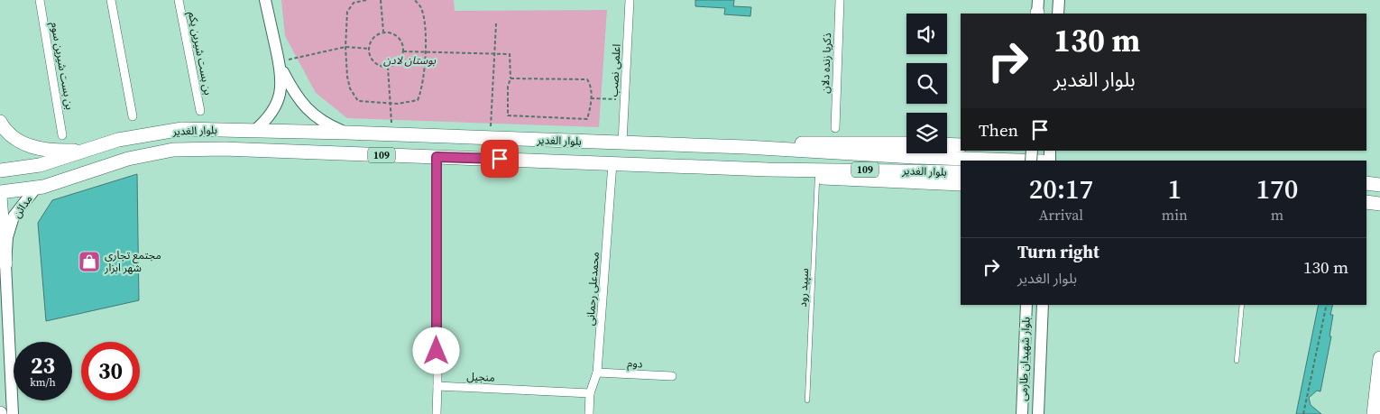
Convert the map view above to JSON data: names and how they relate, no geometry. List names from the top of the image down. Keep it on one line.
{"streets":{"main road":["بلوار الغدیر","109","مدائن","بلوار شهیدان طارمی"],"street":["بن بست شیرین یکم","ذکریا زنده دلان","بن بست شیرین سوم","اعلمی نصب","محمدعلی رحمانی","دوم","منجیل"],"lane":["سپید رود"]},"crossings":[["اعلمی نصب","بلوار الغدیر"],["بلوار الغدیر","مدائن"],["بلوار الغدیر","محمدعلی رحمانی"],["محمدعلی رحمانی","دوم"],["محمدعلی رحمانی","منجیل"]],"parks":["بوستان لادن"],"places":{"shop":["مجتمع تجاری شهر ابزار"]},"page":{"turn":["130 m","بلوار الغدیر"],"then":"Then","eta":["20:17","Arrival","1","min","170","m"],"list":[{"name":"Turn right","note":"بلوار الغدیر","value":"130 m"}],"speed":"23 km/h","limit":"30"}}
